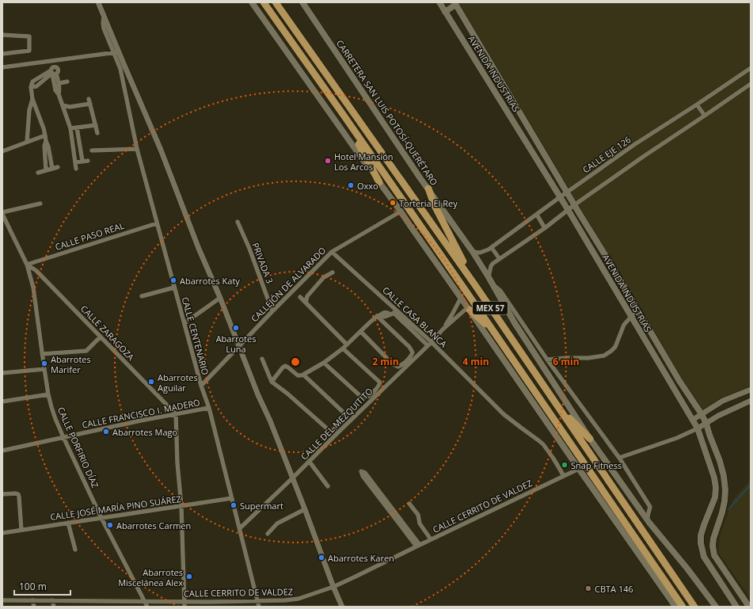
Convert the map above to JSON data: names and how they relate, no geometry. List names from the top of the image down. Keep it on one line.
{"streets":{"highway":["MEX 57"],"main road":["AVENIDA INDUSTRIAS","CARRETERA SAN LUIS POTOSÍ-QUERÉTARO"],"street":["CALLE EJE 126","CALLE PASO REAL","PRIVADA 3","CALLEJÓN DE ALVARADO","CALLE CASA BLANCA","CALLE ZARAGOZA","CALLE CENTENARIO","CALLE FRANCISCO I. MADERO","CALLE DEL MEZQUITITO","CALLE PORFIRIO DÍAZ","CALLE CERRITO DE VALDEZ","CALLE JOSÉ MARÍA PINO SUÁREZ"]},"crossings":[["AVENIDA INDUSTRIAS","CALLE EJE 126"],["CARRETERA SAN LUIS POTOSÍ-QUERÉTARO","CALLE EJE 126"],["CALLE PASO REAL","CALLE ZARAGOZA"],["CALLE PASO REAL","CALLE CENTENARIO"],["CALLE PASO REAL","CALLE PORFIRIO DÍAZ"],["PRIVADA 3","CALLEJÓN DE ALVARADO"],["CALLEJÓN DE ALVARADO","CALLE CASA BLANCA"],["CALLEJÓN DE ALVARADO","CALLE CENTENARIO"],["CALLE CASA BLANCA","CALLE DEL MEZQUITITO"],["CALLE CASA BLANCA","CALLE CERRITO DE VALDEZ"],["CALLE ZARAGOZA","CALLE FRANCISCO I. MADERO"],["CALLE ZARAGOZA","CALLE PORFIRIO DÍAZ"],["CALLE CENTENARIO","CALLE FRANCISCO I. MADERO"],["CALLE CENTENARIO","CALLE DEL MEZQUITITO"],["CALLE CENTENARIO","CALLE CERRITO DE VALDEZ"],["CALLE CENTENARIO","CALLE JOSÉ MARÍA PINO SUÁREZ"],["CALLE FRANCISCO I. MADERO","CALLE PORFIRIO DÍAZ"],["CALLE PORFIRIO DÍAZ","CALLE CERRITO DE VALDEZ"],["CALLE PORFIRIO DÍAZ","CALLE JOSÉ MARÍA PINO SUÁREZ"]],"places":["Hotel Mansión Los Arcos","Oxxo","Torteria El Rey","Abarrotes Katy","Abarrotes Luna","Abarrotes Marifer","Abarrotes Aguilar","Abarrotes Mago","Snap Fitness","Supermart","Abarrotes Carmen","Abarrotes Karen","Abarrotes Miscelánea Alex","CBTA 146"],"scale_bar":"100 m","rings":["2 min","4 min","6 min"]}
